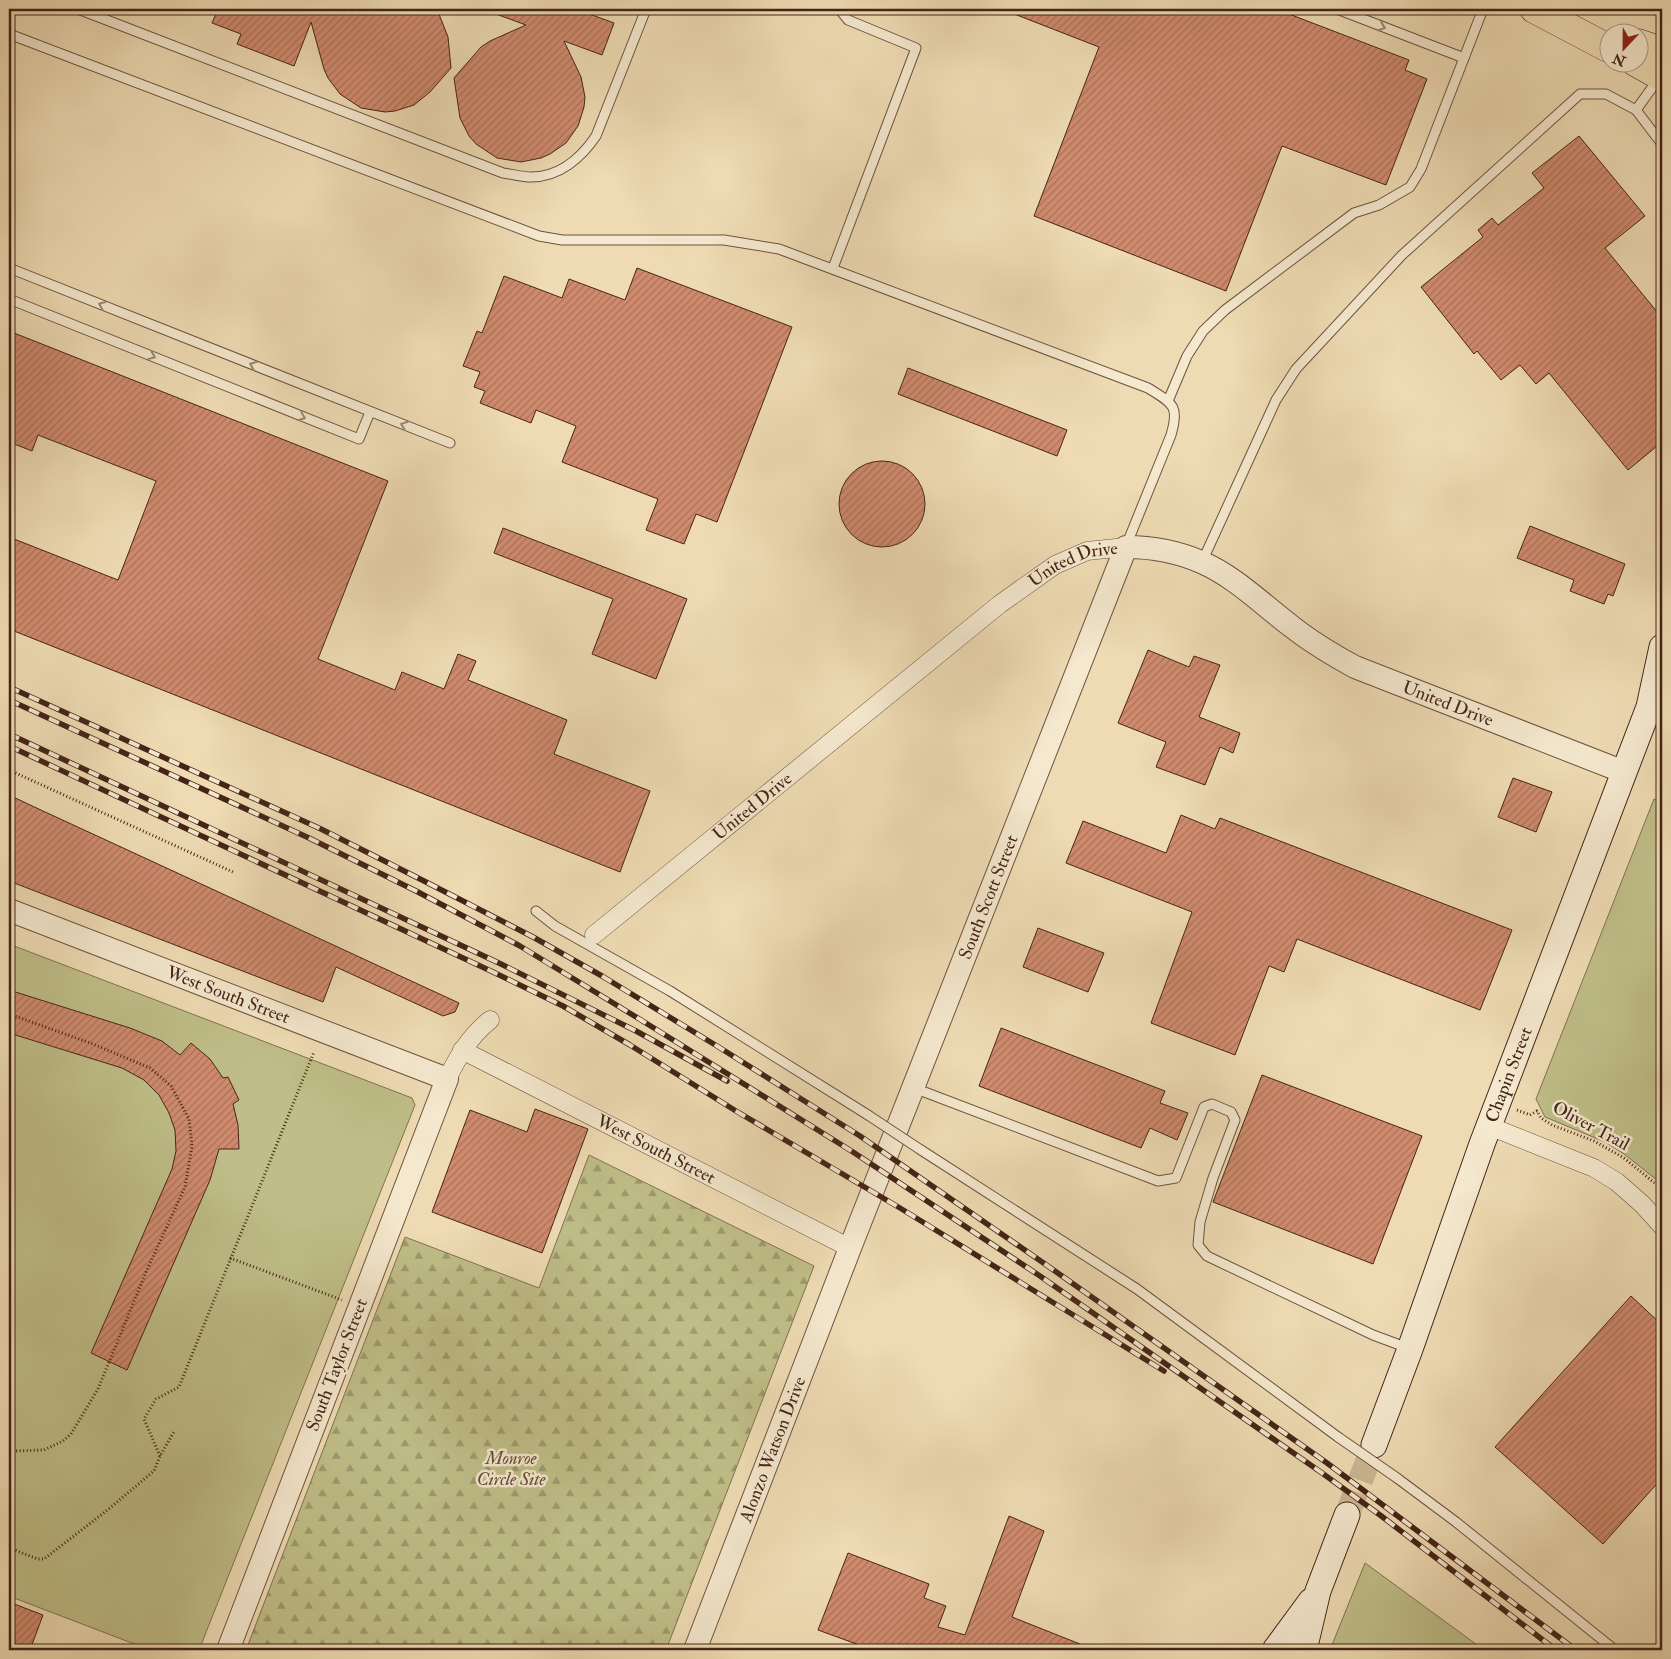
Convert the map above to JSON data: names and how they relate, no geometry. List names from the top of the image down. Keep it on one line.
{"streets":{"main road":["Chapin Street"],"street":["United Drive","South Scott Street","West South Street","South Taylor Street","Alonzo Watson Drive"],"path":["Oliver Trail"]},"crossings":[["United Drive","South Scott Street"],["United Drive","Chapin Street"],["South Scott Street","West South Street"],["South Scott Street","Alonzo Watson Drive"],["West South Street","South Taylor Street"],["West South Street","Alonzo Watson Drive"]],"parks":["Monroe Circle Site"],"north":"bottom"}
